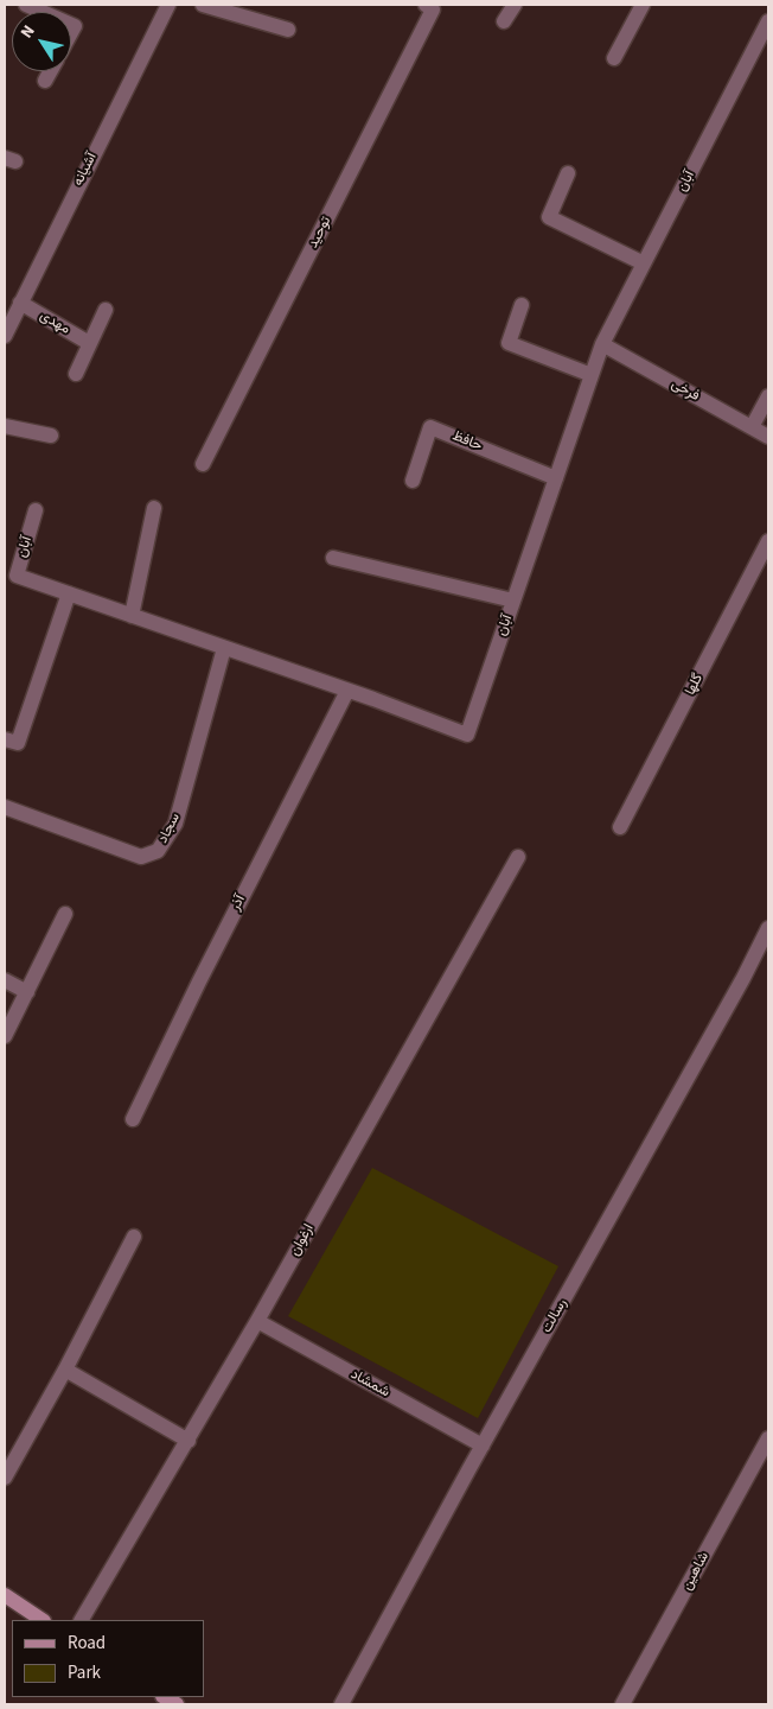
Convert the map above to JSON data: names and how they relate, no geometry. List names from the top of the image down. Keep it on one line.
{"streets":{"street":["آشیانه","آبان","توحید","مهدی","فرخی","حافظ","گلها","سجاد","آذر","ارغوان","رسالت","شمشاد","شاهین"]},"crossings":[["آشیانه","مهدی"],["آبان","فرخی"],["آبان","حافظ"],["آبان","سجاد"],["آبان","آذر"],["ارغوان","شمشاد"],["رسالت","شمشاد"]],"legend":["Road","Park"],"north":"top left"}
